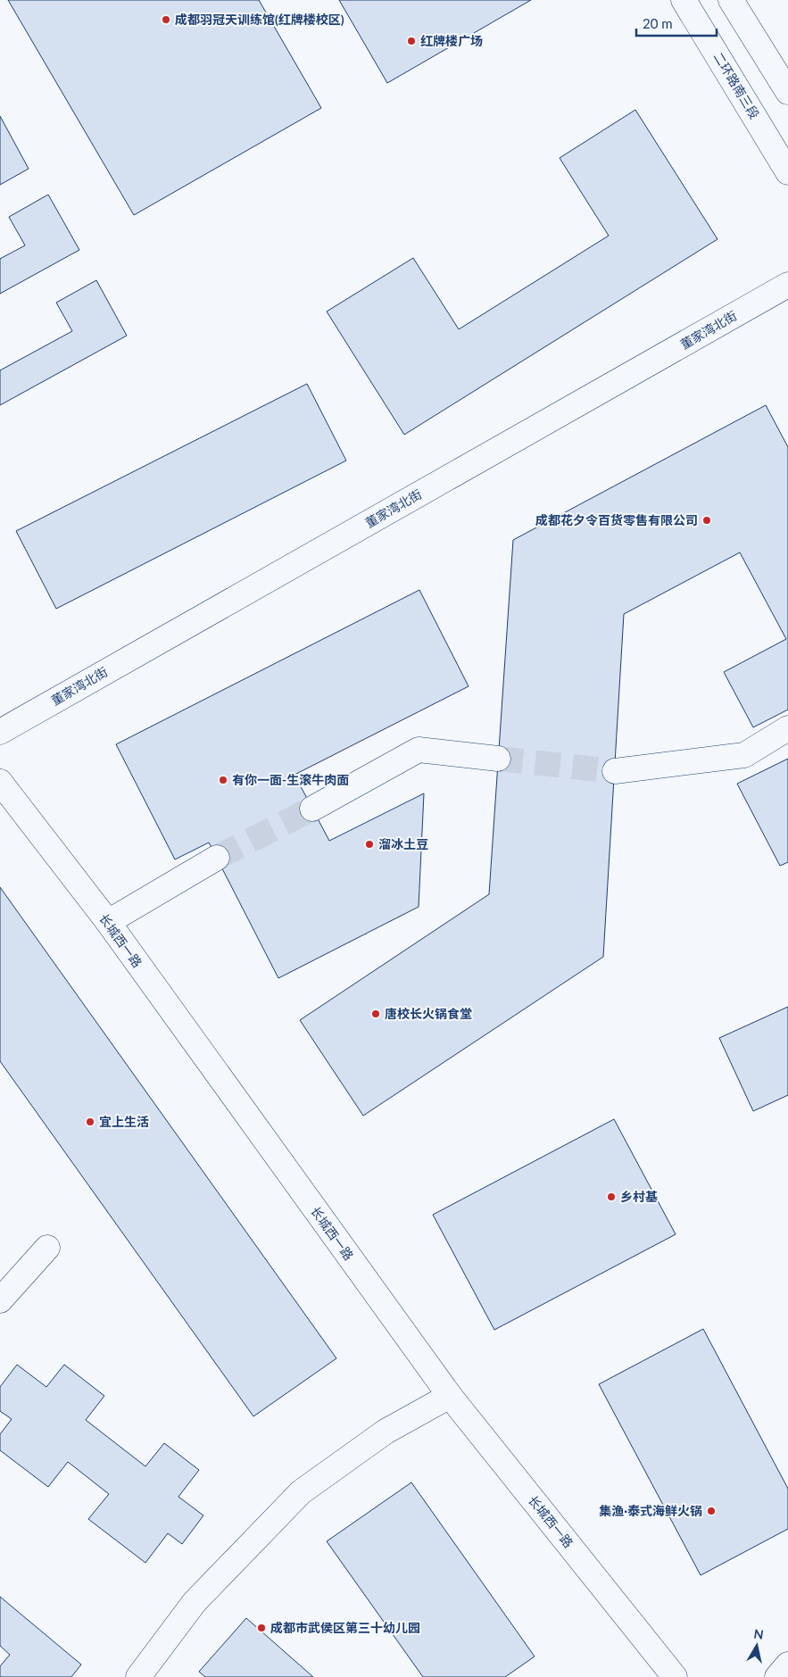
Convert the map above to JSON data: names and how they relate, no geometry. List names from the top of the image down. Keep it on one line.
{"streets":{"main road":["二环路南三段","董家湾北街","长城西一路"]},"places":["成都羽冠天训练馆(红牌楼校区)","红牌楼广场","成都花夕令百货零售有限公司","有你一面-生滚牛肉面","溜冰土豆","唐校长火锅食堂","宜上生活","乡村基","集渔·泰式海鲜火锅","成都市武侯区第三十幼儿园"],"scale_bar":"20 m","north":"top"}
